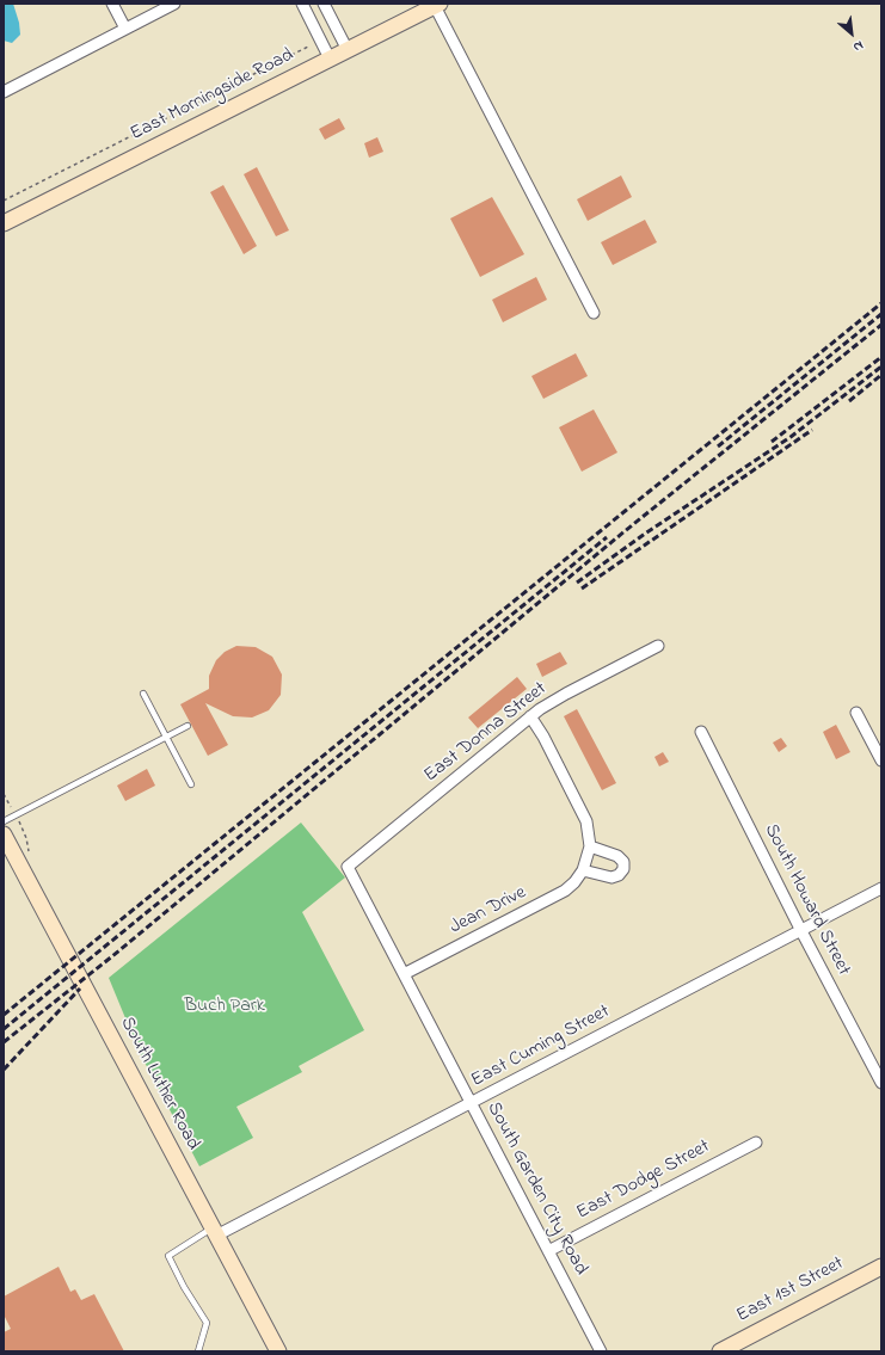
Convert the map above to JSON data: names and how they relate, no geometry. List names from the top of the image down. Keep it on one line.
{"streets":{"street":["East Morningside Road","East Donna Street","South Howard Street","Jean Drive","East Cuming Street","South Luther Road","East Dodge Street","South Garden City Road","East 1st Street"]},"crossings":[["East Donna Street","Jean Drive"],["East Donna Street","South Garden City Road"],["South Howard Street","East Cuming Street"],["Jean Drive","South Garden City Road"],["East Cuming Street","South Luther Road"],["East Cuming Street","South Garden City Road"],["East Dodge Street","South Garden City Road"]],"parks":["Buch Park"],"north":"bottom right"}
